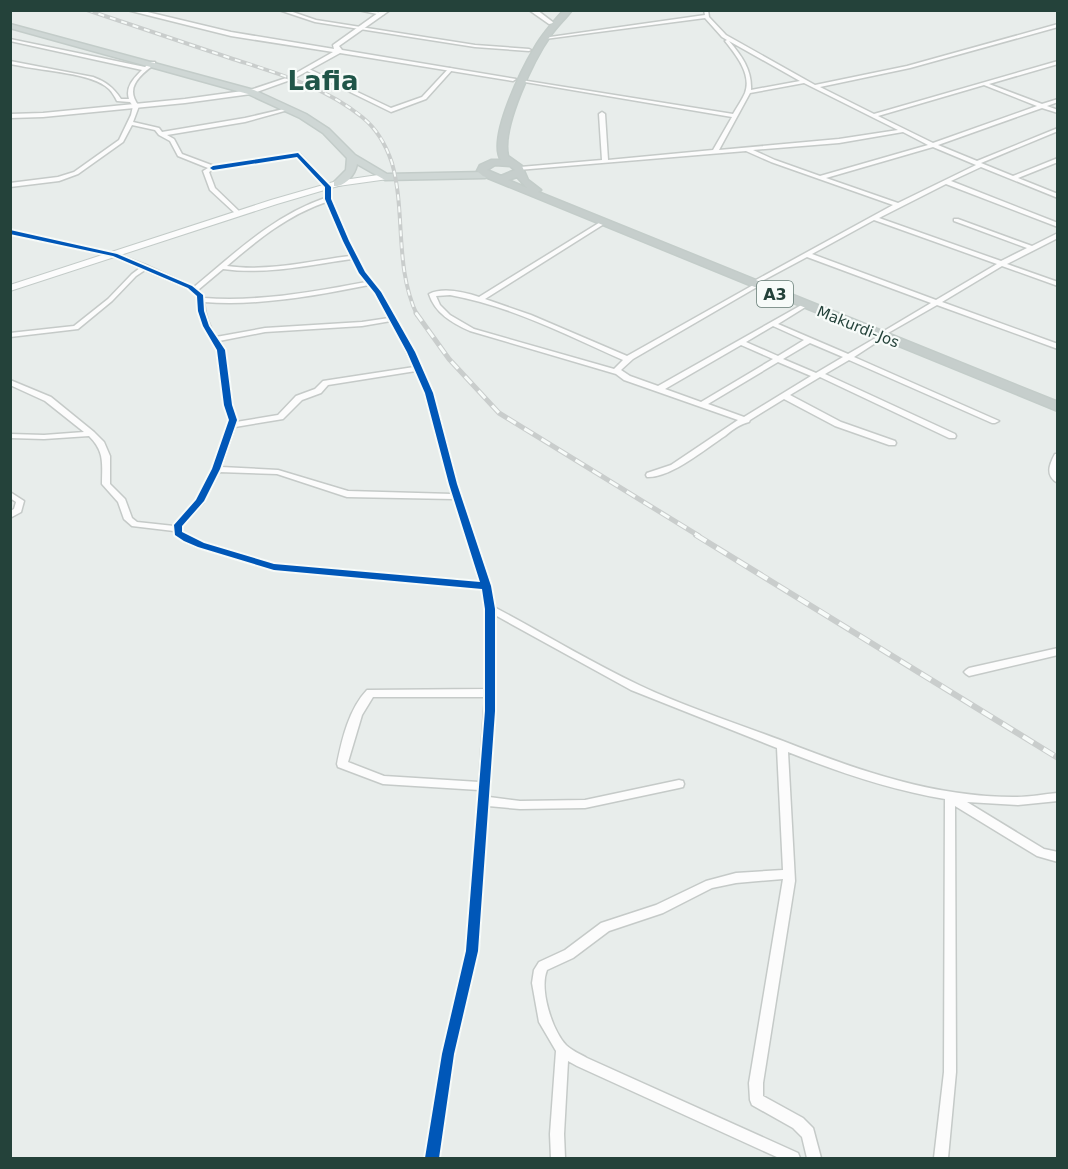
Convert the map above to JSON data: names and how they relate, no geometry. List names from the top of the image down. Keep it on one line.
{"streets":{"highway":["A3","Makurdi-Jos"]},"districts":["Lafia"]}
